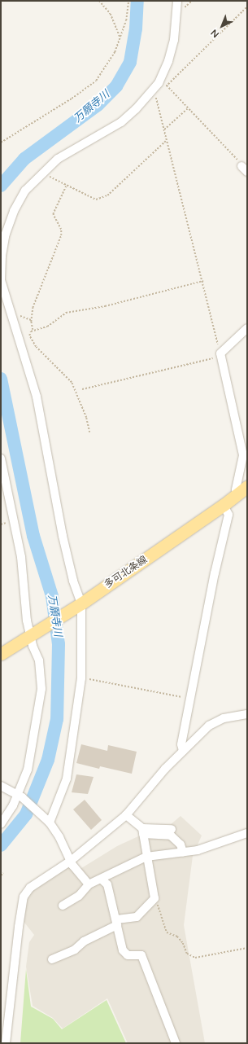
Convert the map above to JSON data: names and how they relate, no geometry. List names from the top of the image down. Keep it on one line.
{"streets":{"main road":["多可北条線"]},"water":["万願寺川"],"north":"bottom left"}
